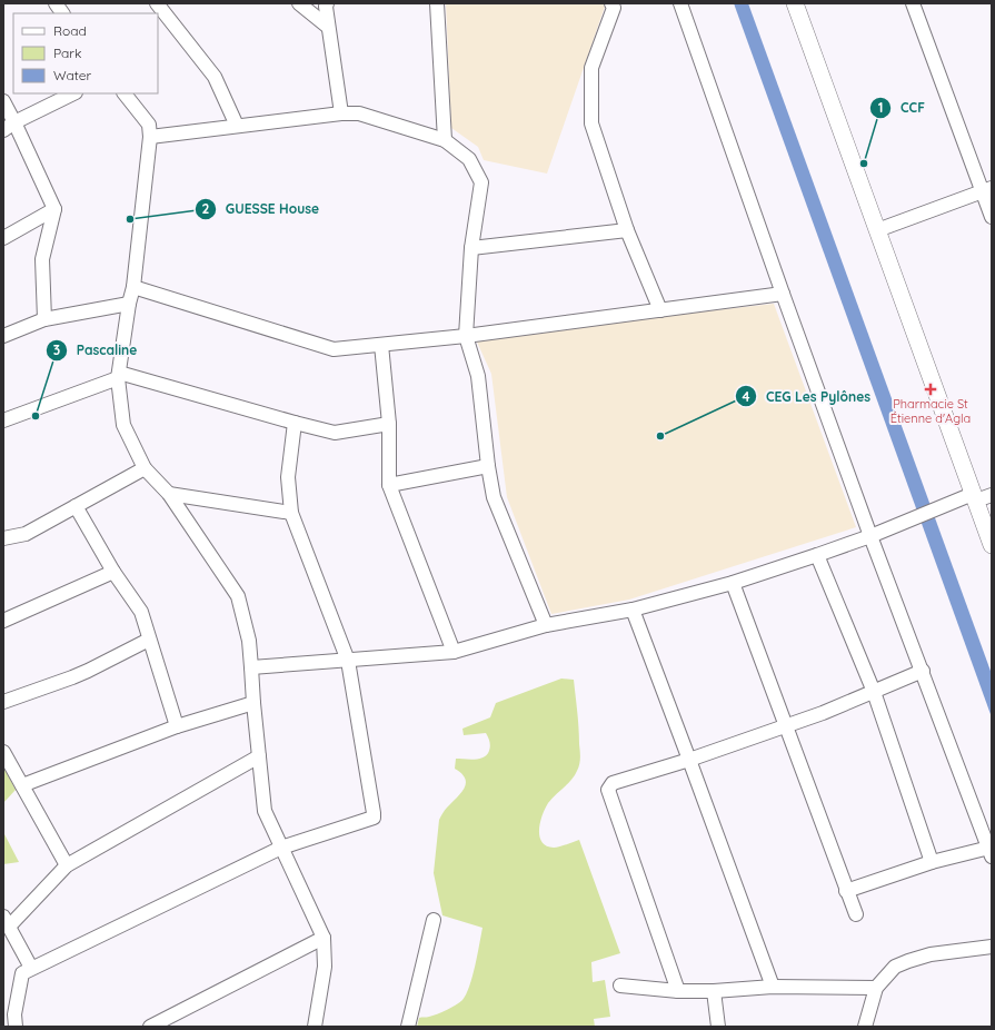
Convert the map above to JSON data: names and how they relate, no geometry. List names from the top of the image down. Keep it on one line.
{"places":{"other":["CCF","GUESSE House","Pascaline","CEG Les Pylônes"],"health":["Pharmacie St Étienne d'Agla"]},"legend":["Road","Park","Water"]}
